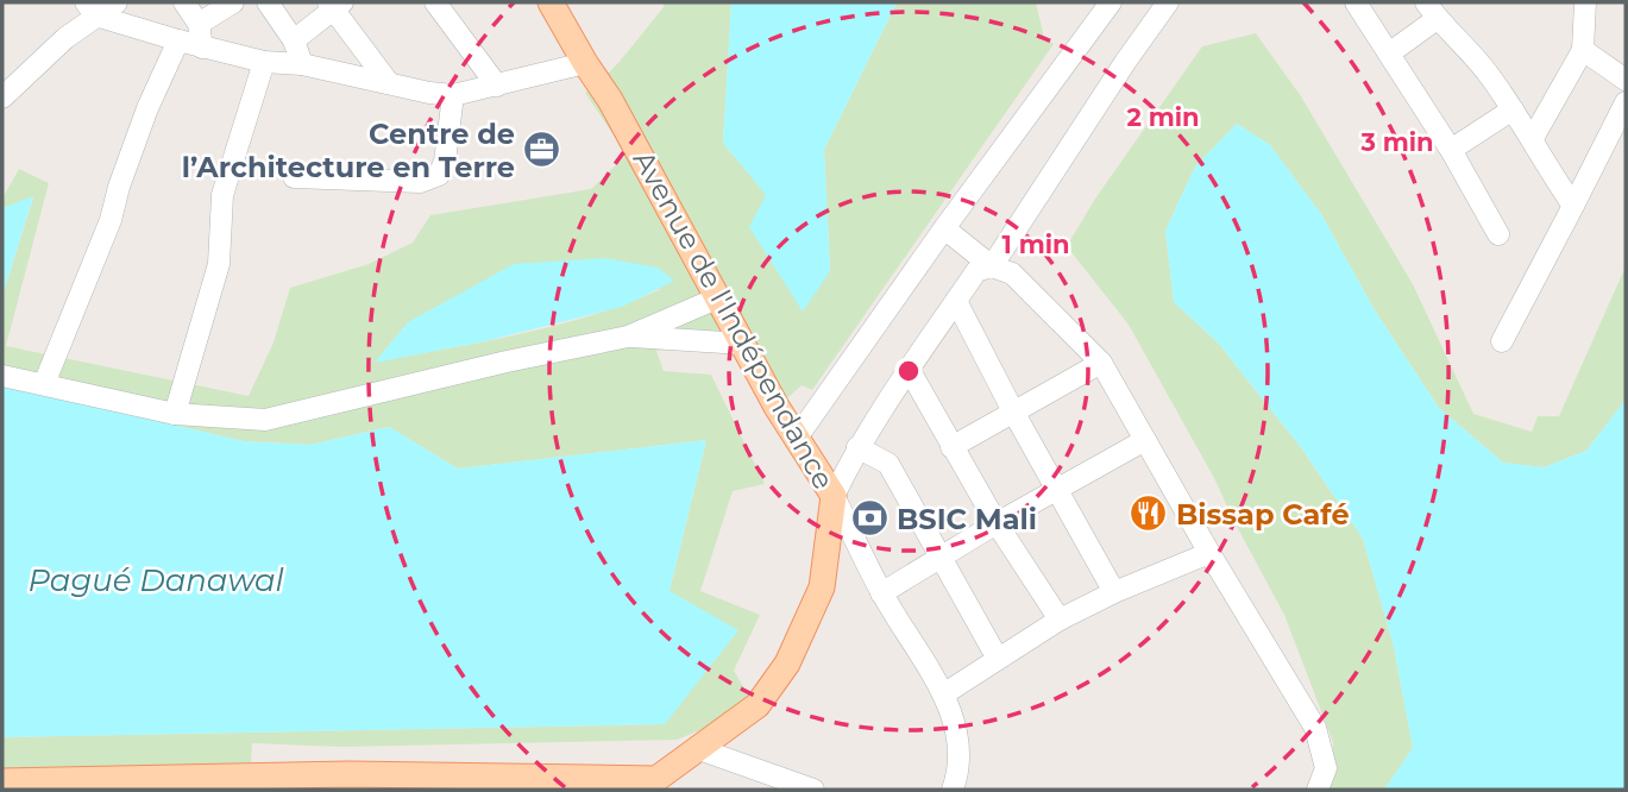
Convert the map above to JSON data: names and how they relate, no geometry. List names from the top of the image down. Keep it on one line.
{"streets":{"main road":["Avenue de l'Indépendance"]},"water":["Pagué Danawal"],"places":{"office":["Centre de l’Architecture en Terre"],"restaurant":["Bissap Café"],"bank":["BSIC Mali"]},"rings":["2 min","3 min","1 min"]}
